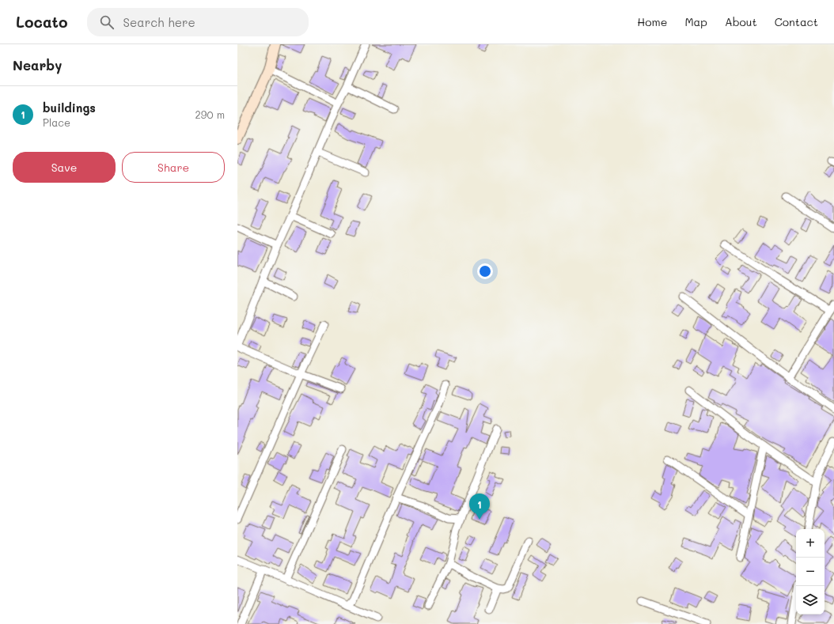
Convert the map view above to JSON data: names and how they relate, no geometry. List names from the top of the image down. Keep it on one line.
{"page":{"header":"Locato","search":"Search here","nav":["Home","Map","About","Contact"],"heading":"Nearby","list":[{"mark":"1","name":"buildings","note":"Place","value":"290 m"}],"buttons":["Save","Share"],"pins":"1","map_buttons":["+","−"]}}
